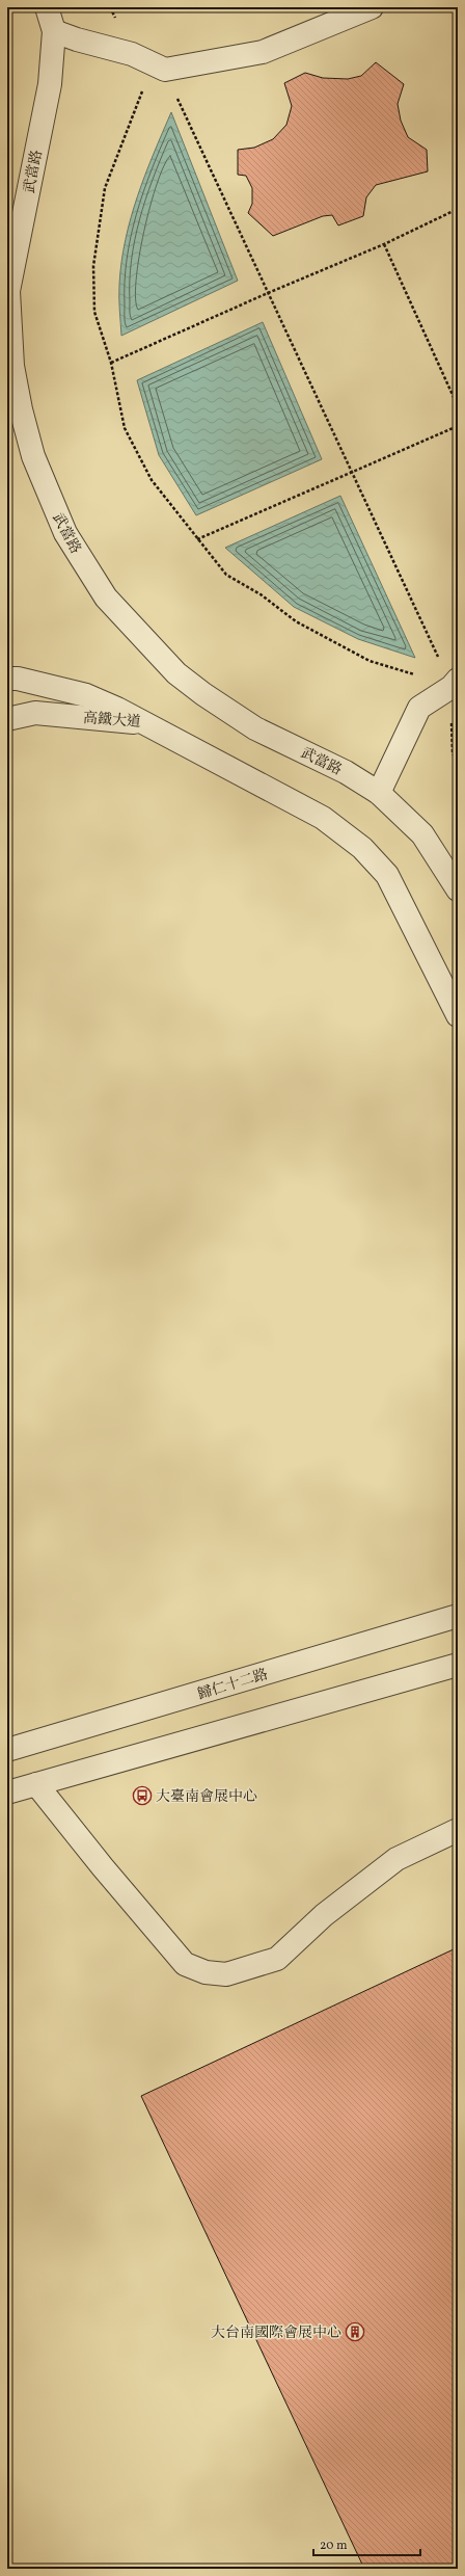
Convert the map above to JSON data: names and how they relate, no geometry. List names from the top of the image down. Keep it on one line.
{"streets":{"street":["武當路","高鐵大道","歸仁十二路"]},"places":{"bus stop":["大臺南會展中心"],"building":["大台南國際會展中心"]},"scale_bar":"20 m"}
